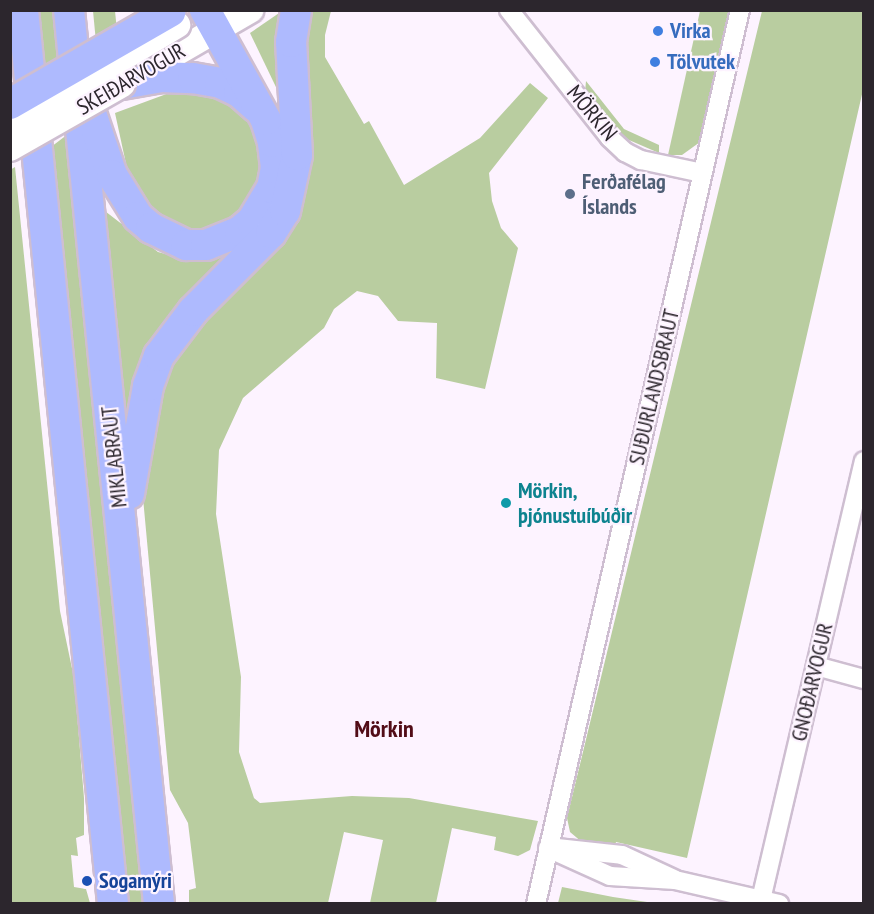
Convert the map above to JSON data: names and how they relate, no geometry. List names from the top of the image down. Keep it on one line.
{"streets":{"highway":["MIKLABRAUT"],"main road":["SKEIÐARVOGUR"],"street":["MÖRKIN","SUÐURLANDSBRAUT","GNOÐARVOGUR"]},"crossings":[["MÖRKIN","SUÐURLANDSBRAUT"]],"districts":["Mörkin"],"places":["Virka","Tölvutek","Ferðafélag Íslands","Mörkin, þjónustuíbúðir","Sogamýri"]}
